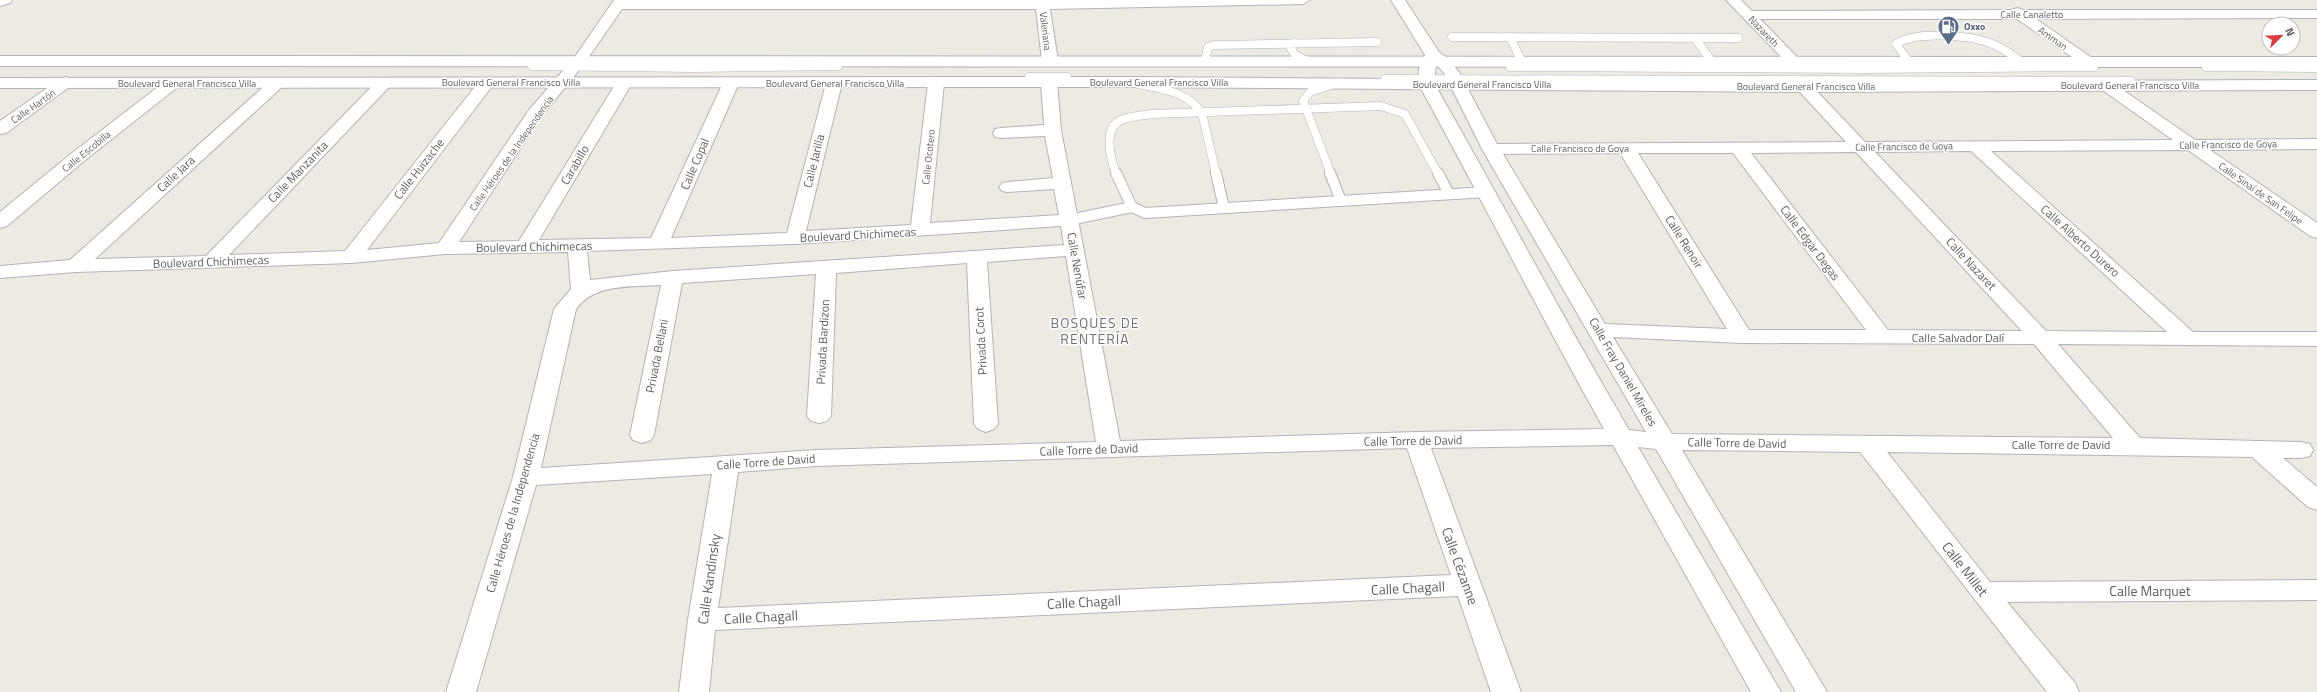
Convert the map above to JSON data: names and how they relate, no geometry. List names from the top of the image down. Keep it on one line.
{"streets":{"street":["Calle Canaletto","Valeriana","Nazareth","Amman","Boulevard General Francisco Villa","Calle Hartón","Calle Francisco de Goya","Calle Escobilla","Calle Héroes de la Independencia","Calle Ocotero","Calle Jarilla","Calle Copal","Carabillo","Calle Huizache","Calle Manzanita","Calle Jara","Calle Sinaí de San Felipe","Boulevard Chichimecas","Calle Alberto Durero","Calle Renoir","Calle Edgar Degas","Calle Nazaret","Calle Nenúfar","Calle Salvador Dalí","Privada Corot","Privada Bardizon","Privada Bellani","Calle Fray Daniel Mireles","Calle Torre de David","Calle Cézanne","Calle Millet","Calle Kandinsky","Calle Chagall","Calle Marquet"]},"crossings":[["Calle Canaletto","Nazareth"],["Calle Canaletto","Amman"],["Valeriana","Boulevard General Francisco Villa"],["Nazareth","Boulevard General Francisco Villa"],["Amman","Boulevard General Francisco Villa"],["Boulevard General Francisco Villa","Calle Hartón"],["Boulevard General Francisco Villa","Calle Escobilla"],["Boulevard General Francisco Villa","Calle Héroes de la Independencia"],["Boulevard General Francisco Villa","Calle Ocotero"],["Boulevard General Francisco Villa","Calle Jarilla"],["Boulevard General Francisco Villa","Calle Copal"],["Boulevard General Francisco Villa","Carabillo"],["Boulevard General Francisco Villa","Calle Huizache"],["Boulevard General Francisco Villa","Calle Manzanita"],["Boulevard General Francisco Villa","Calle Jara"],["Boulevard General Francisco Villa","Calle Sinaí de San Felipe"],["Boulevard General Francisco Villa","Calle Nazaret"],["Boulevard General Francisco Villa","Calle Nenúfar"],["Boulevard General Francisco Villa","Calle Fray Daniel Mireles"],["Calle Francisco de Goya","Calle Sinaí de San Felipe"],["Calle Francisco de Goya","Calle Alberto Durero"],["Calle Francisco de Goya","Calle Renoir"],["Calle Francisco de Goya","Calle Edgar Degas"],["Calle Francisco de Goya","Calle Nazaret"],["Calle Francisco de Goya","Calle Fray Daniel Mireles"],["Calle Héroes de la Independencia","Boulevard Chichimecas"],["Calle Héroes de la Independencia","Calle Torre de David"],["Calle Ocotero","Boulevard Chichimecas"],["Calle Jarilla","Boulevard Chichimecas"],["Calle Copal","Boulevard Chichimecas"],["Carabillo","Boulevard Chichimecas"],["Calle Huizache","Boulevard Chichimecas"],["Calle Manzanita","Boulevard Chichimecas"],["Calle Jara","Boulevard Chichimecas"],["Boulevard Chichimecas","Calle Nenúfar"],["Calle Alberto Durero","Calle Salvador Dalí"],["Calle Renoir","Calle Salvador Dalí"],["Calle Edgar Degas","Calle Salvador Dalí"],["Calle Nazaret","Calle Salvador Dalí"],["Calle Nazaret","Calle Torre de David"],["Calle Nenúfar","Calle Torre de David"],["Calle Salvador Dalí","Calle Fray Daniel Mireles"],["Calle Fray Daniel Mireles","Calle Torre de David"],["Calle Torre de David","Calle Cézanne"],["Calle Torre de David","Calle Millet"],["Calle Torre de David","Calle Kandinsky"],["Calle Cézanne","Calle Chagall"],["Calle Millet","Calle Marquet"],["Calle Kandinsky","Calle Chagall"]],"districts":["BOSQUES DE RENTERÍA"],"places":{"fuel station":["Oxxo"]},"north":"top right"}
